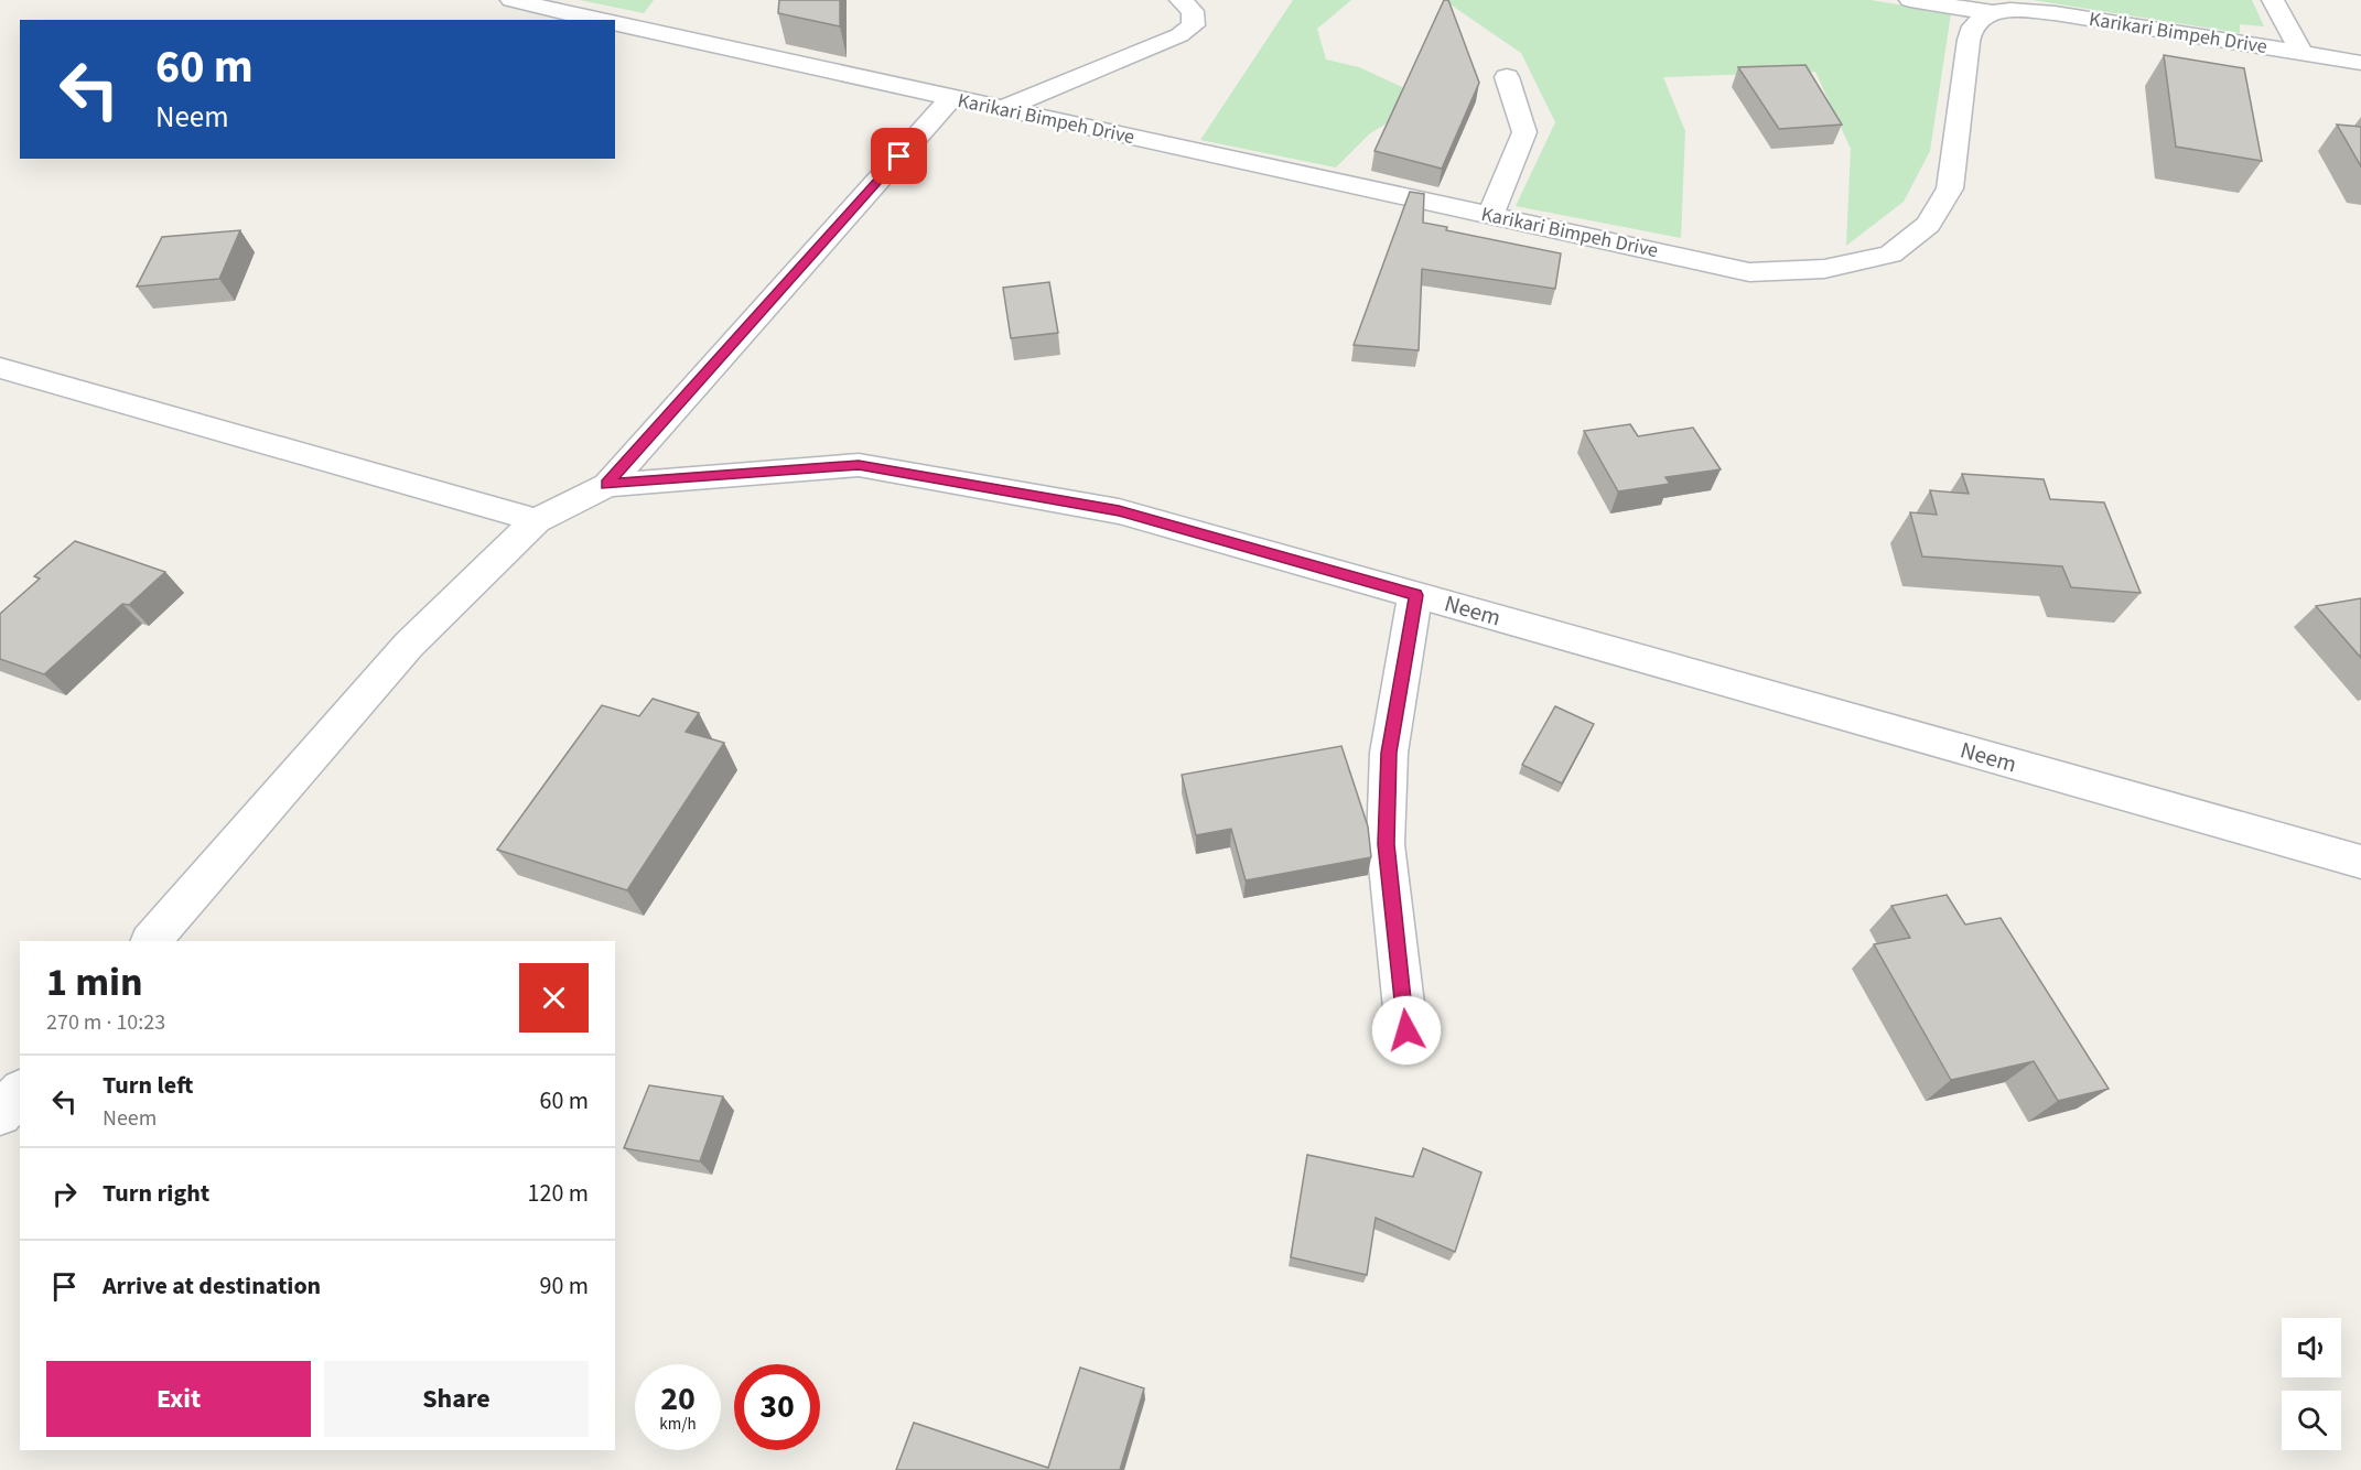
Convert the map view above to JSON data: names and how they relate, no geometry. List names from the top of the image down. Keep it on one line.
{"streets":{"street":["Karikari Bimpeh Drive","Neem"]},"page":{"turn":["60 m","Neem"],"heading":["1 min","270 m · 10:23"],"list":[{"name":"Turn left","note":"Neem","value":"60 m"},{"name":"Turn right","value":"120 m"},{"name":"Arrive at destination","value":"90 m"}],"buttons":["Exit","Share"],"speed":"20 km/h","limit":"30"}}
